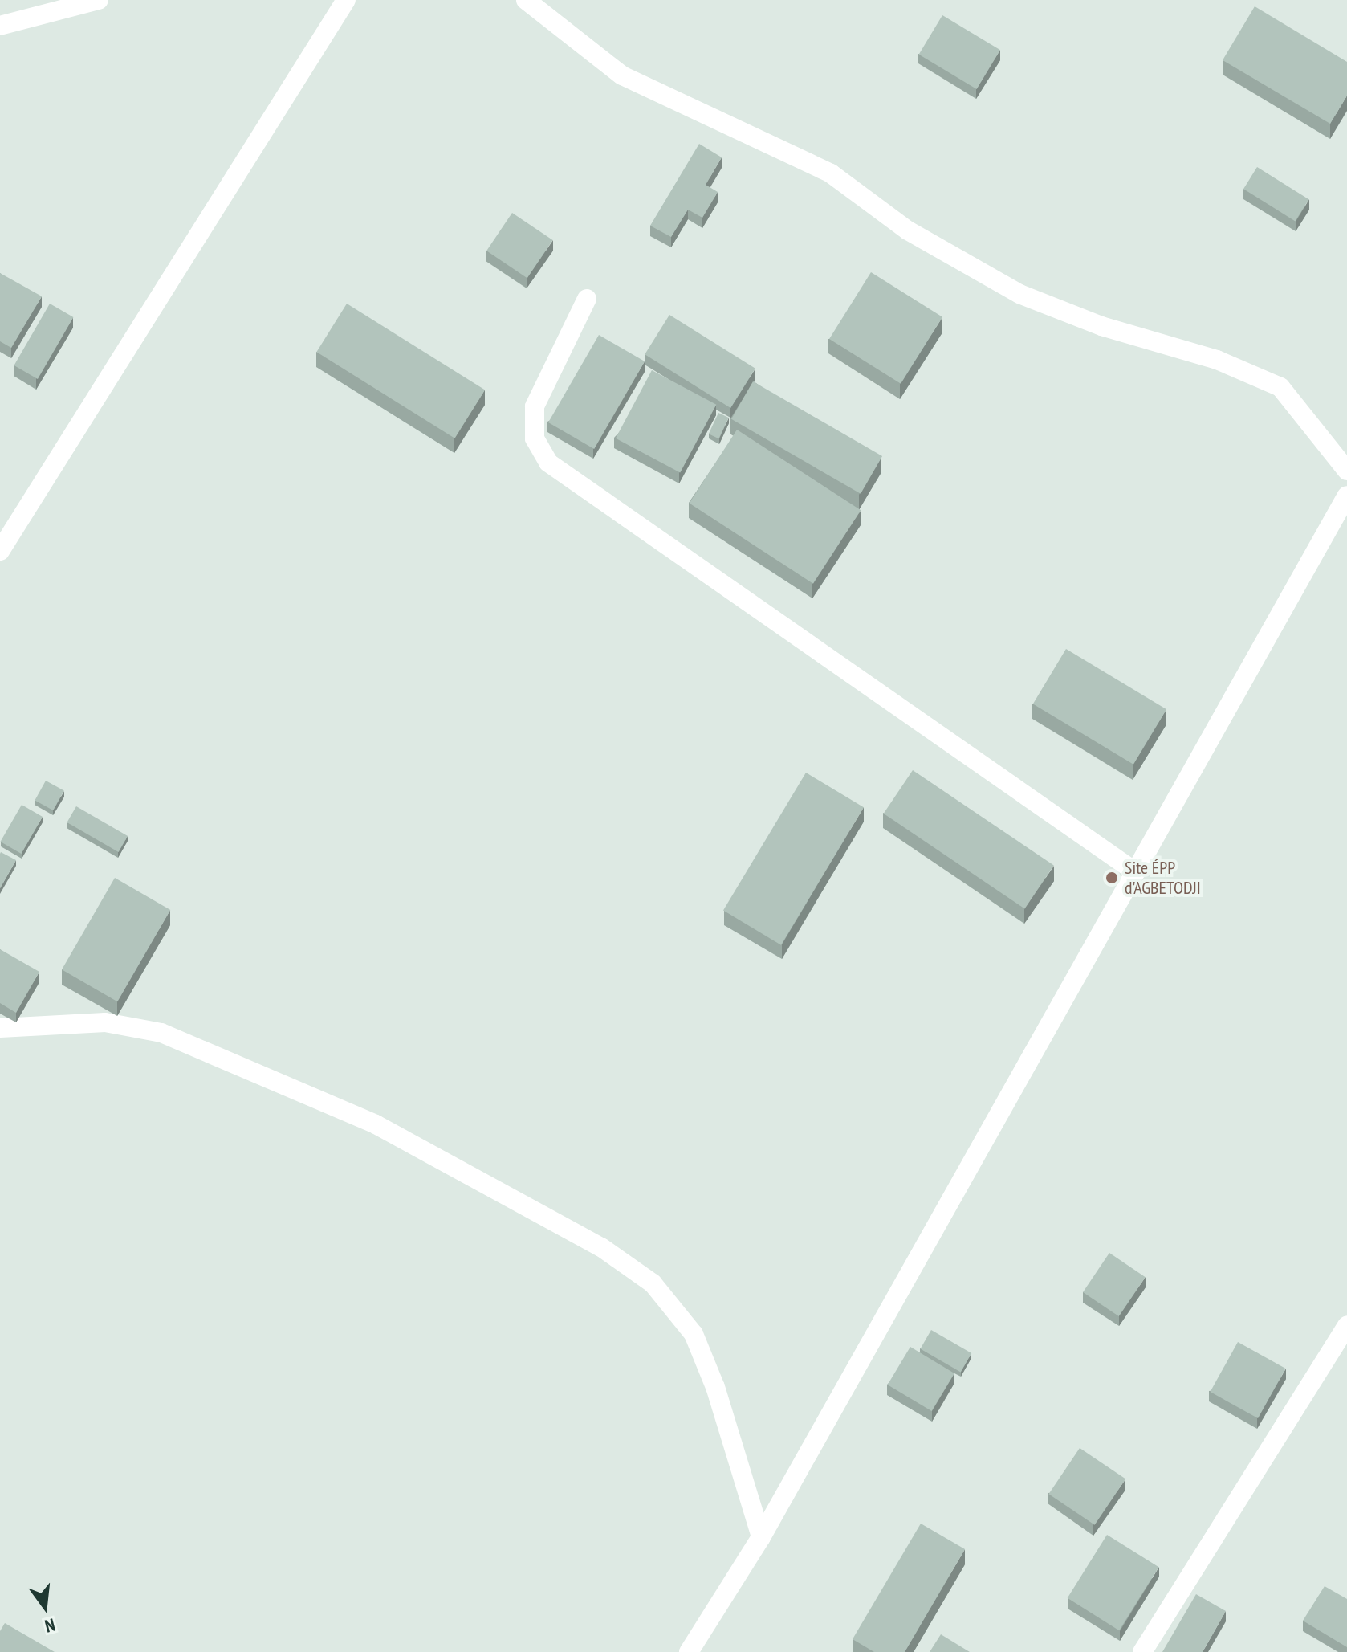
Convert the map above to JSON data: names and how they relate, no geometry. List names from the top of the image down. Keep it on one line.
{"places":["Site ÉPP d'AGBETODJI"],"north":"bottom"}
